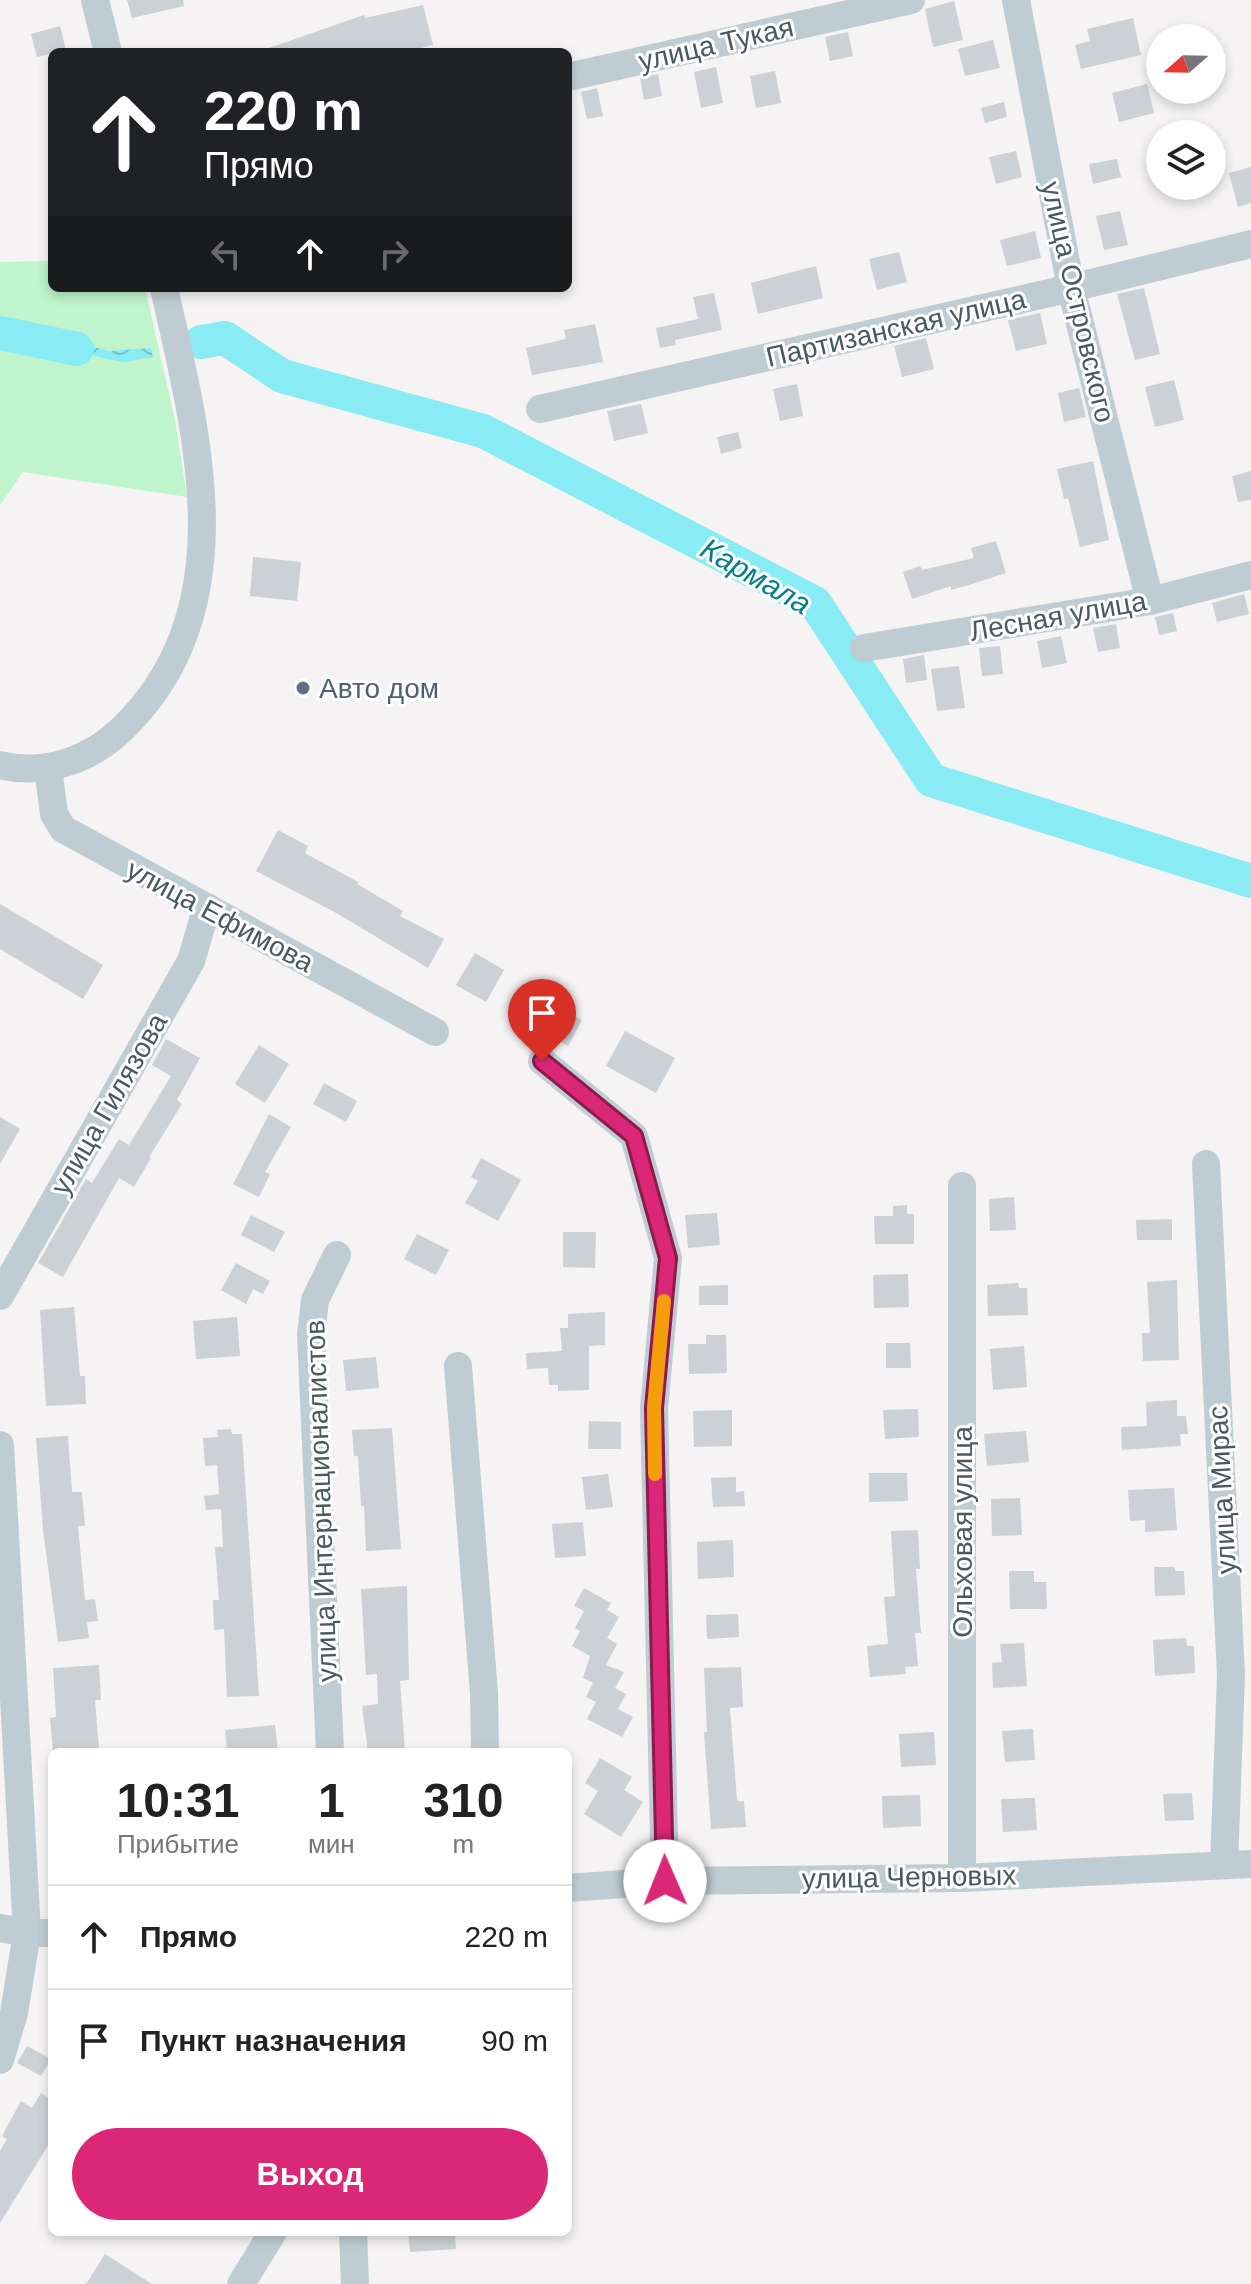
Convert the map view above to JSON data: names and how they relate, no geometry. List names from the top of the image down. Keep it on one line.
{"streets":{"street":["улица Тукая","улица Островского","Партизанская улица","Лесная улица","улица Ефимова","улица Гилязова","улица Мирас","улица Интернационалистов","Ольховая улица","улица Черновых"]},"crossings":[["улица Островского","Партизанская улица"],["улица Островского","Лесная улица"],["улица Ефимова","улица Гилязова"],["улица Мирас","улица Черновых"],["Ольховая улица","улица Черновых"]],"water":["Кармала"],"places":["Авто дом"],"north":"left","page":{"turn":["220 m","Прямо"],"eta":["10:31","Прибытие","1","мин","310","m"],"list":[{"name":"Прямо","value":"220 m"},{"name":"Пункт назначения","value":"90 m"}],"buttons":"Выход"}}
